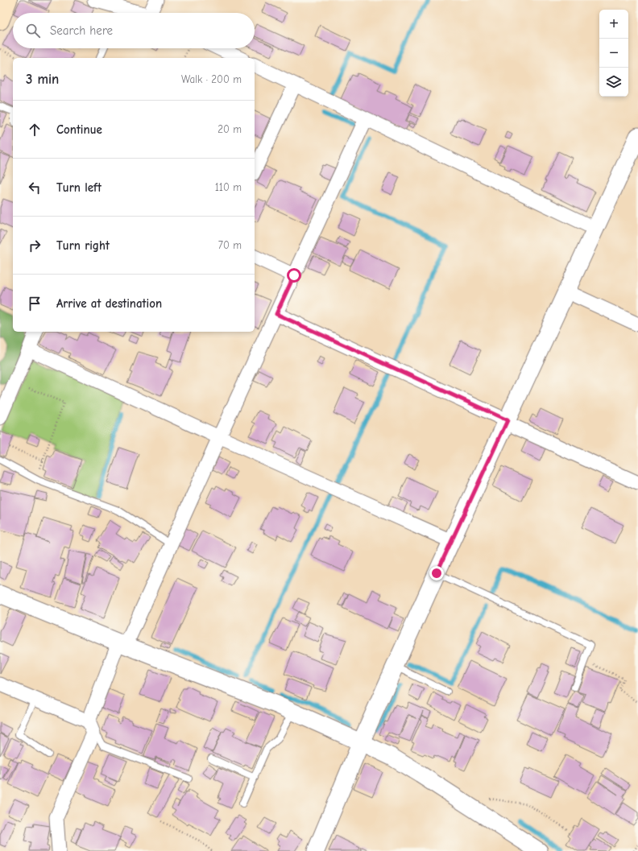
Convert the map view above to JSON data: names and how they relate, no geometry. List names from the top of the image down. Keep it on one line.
{"page":{"map_buttons":["+","−"],"search":"Search here","heading":["3 min","Walk · 200 m"],"list":[["Continue","20 m"],["Turn left","110 m"],["Turn right","70 m"],"Arrive at destination"]}}
